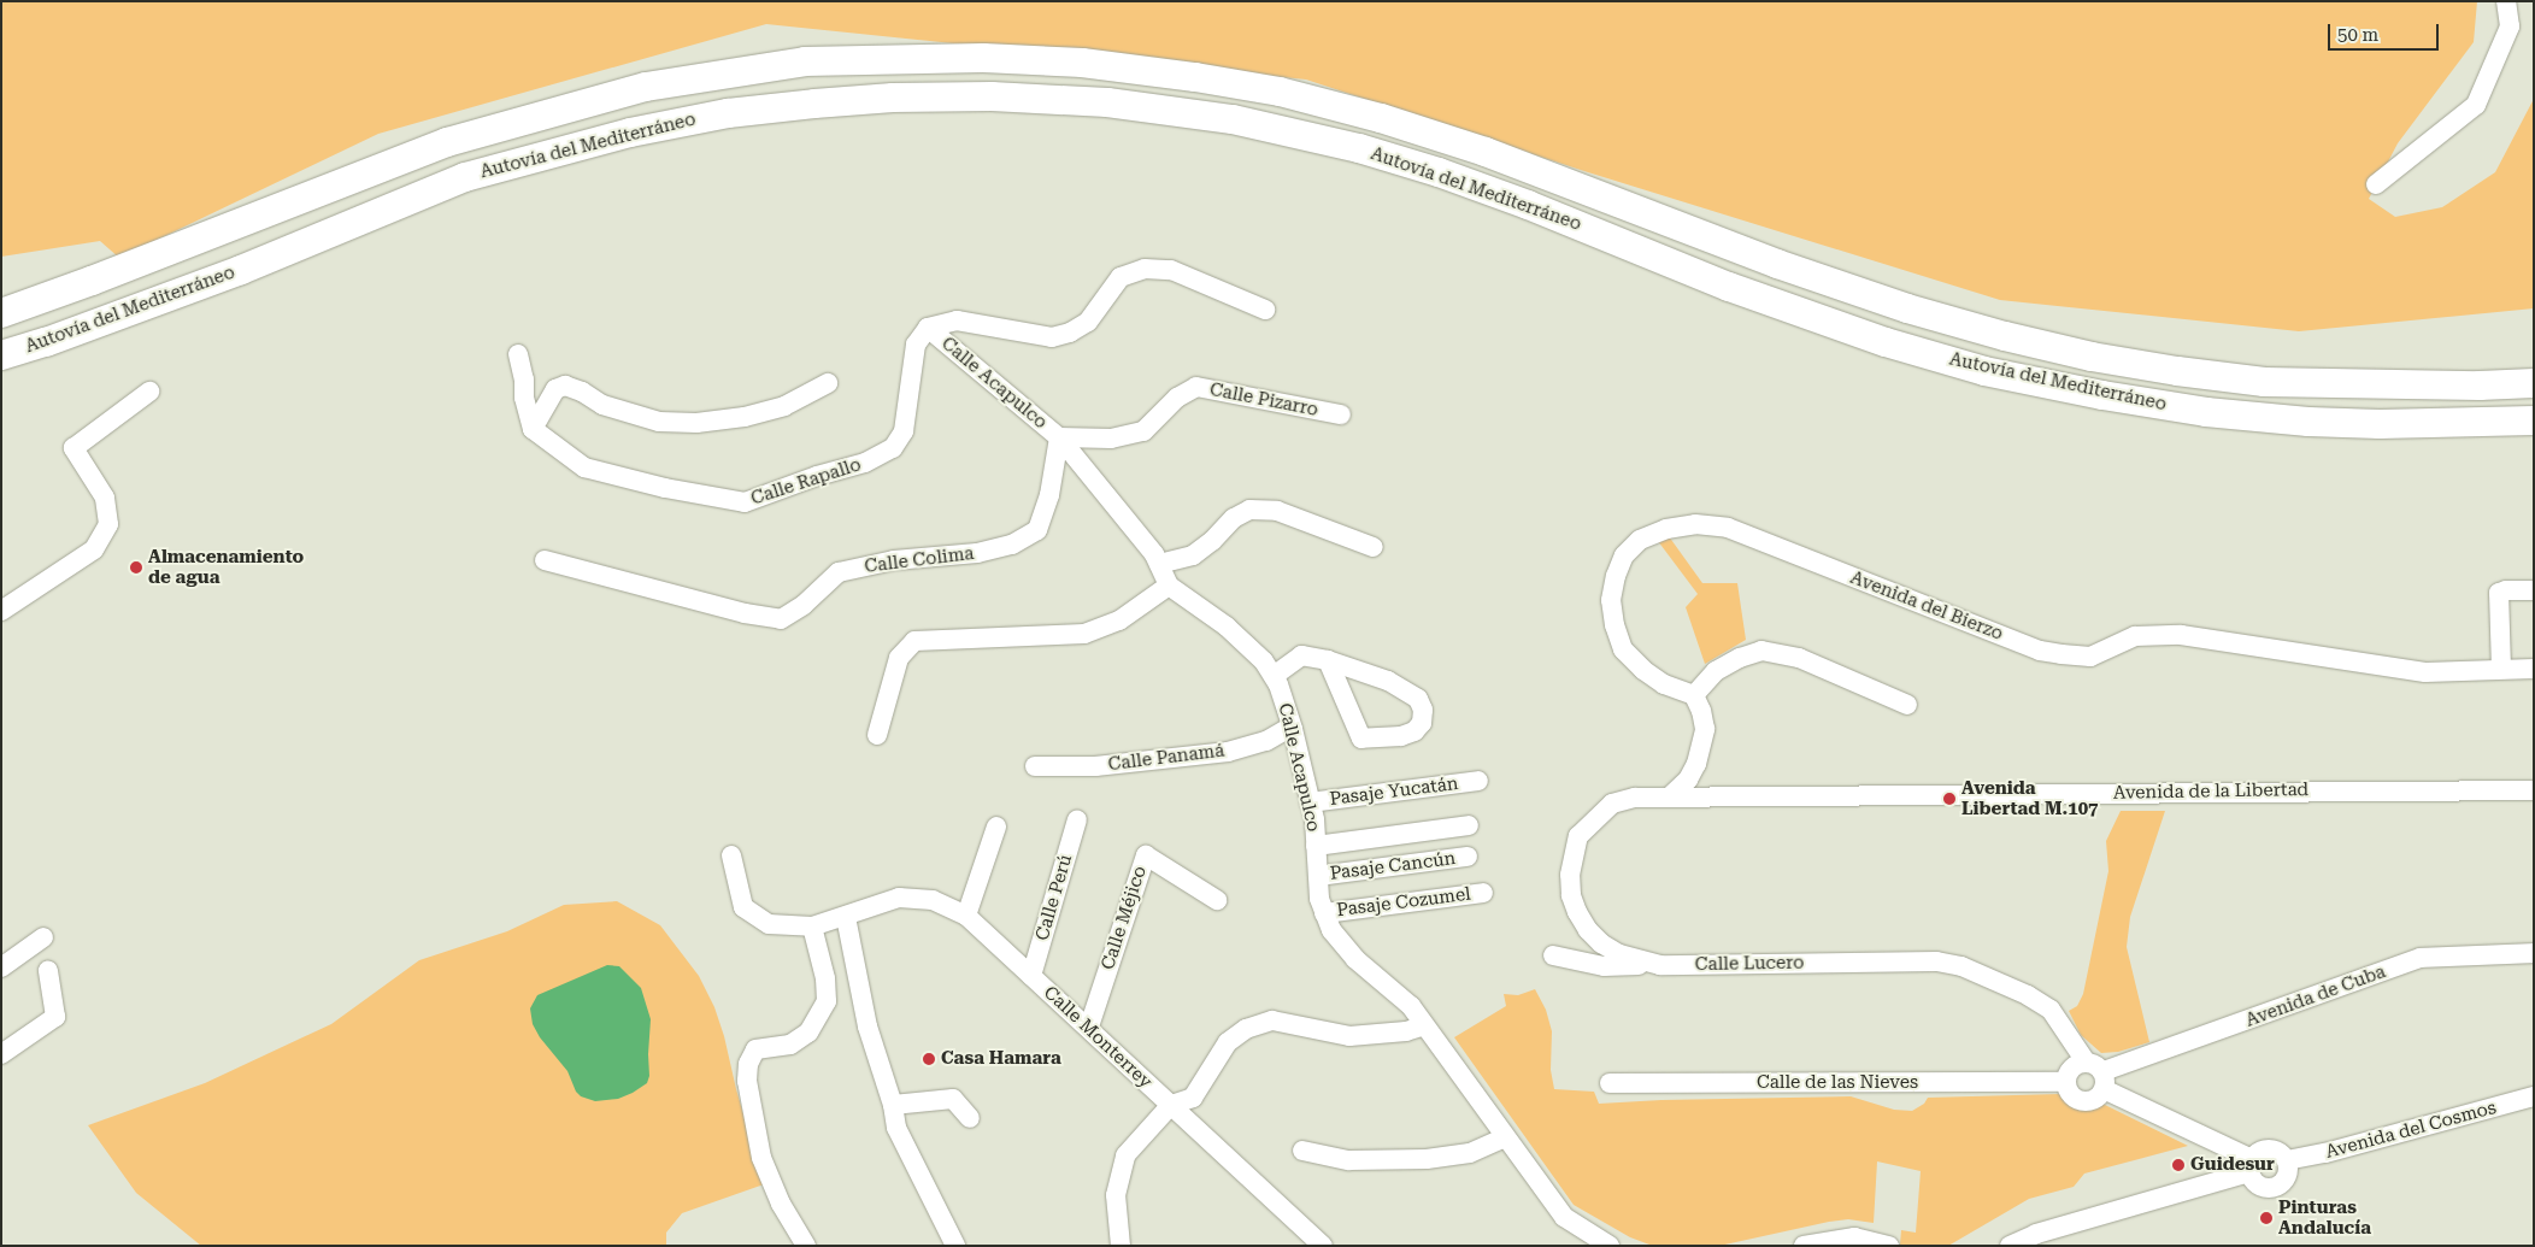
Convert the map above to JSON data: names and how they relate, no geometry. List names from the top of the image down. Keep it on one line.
{"streets":{"highway":["Autovía del Mediterráneo"],"street":["Calle Acapulco","Calle Pizarro","Calle Rapallo","Calle Colima","Avenida del Bierzo","Calle Panamá","Pasaje Yucatán","Avenida de la Libertad","Pasaje Cancún","Calle Perú","Pasaje Cozumel","Calle Méjico","Calle Lucero","Avenida de Cuba","Calle Monterrey","Calle de las Nieves","Avenida del Cosmos"]},"crossings":[["Calle Acapulco","Calle Pizarro"],["Calle Acapulco","Calle Rapallo"],["Calle Acapulco","Calle Colima"],["Calle Acapulco","Calle Panamá"],["Calle Acapulco","Pasaje Yucatán"],["Calle Acapulco","Pasaje Cancún"],["Calle Acapulco","Pasaje Cozumel"],["Calle Pizarro","Calle Colima"],["Avenida de la Libertad","Calle Lucero"],["Calle Perú","Calle Monterrey"],["Calle Méjico","Calle Monterrey"],["Calle Lucero","Avenida de Cuba"],["Calle Lucero","Calle de las Nieves"],["Avenida de Cuba","Calle de las Nieves"]],"places":["Almacenamiento de agua","Avenida Libertad M.107","Casa Hamara","Guidesur","Pinturas Andalucía"],"scale_bar":"50 m"}
